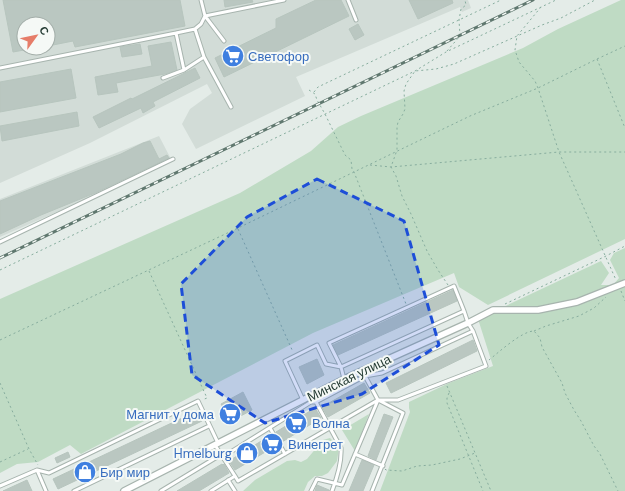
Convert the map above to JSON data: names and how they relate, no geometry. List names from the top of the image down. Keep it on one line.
{"streets":{"street":["Минская улица"]},"places":{"supermarket":["Светофор","Магнит у дома","Волна","Винегрет"],"shop":["Hmelburg","Бир мир"]},"north":"top right"}
